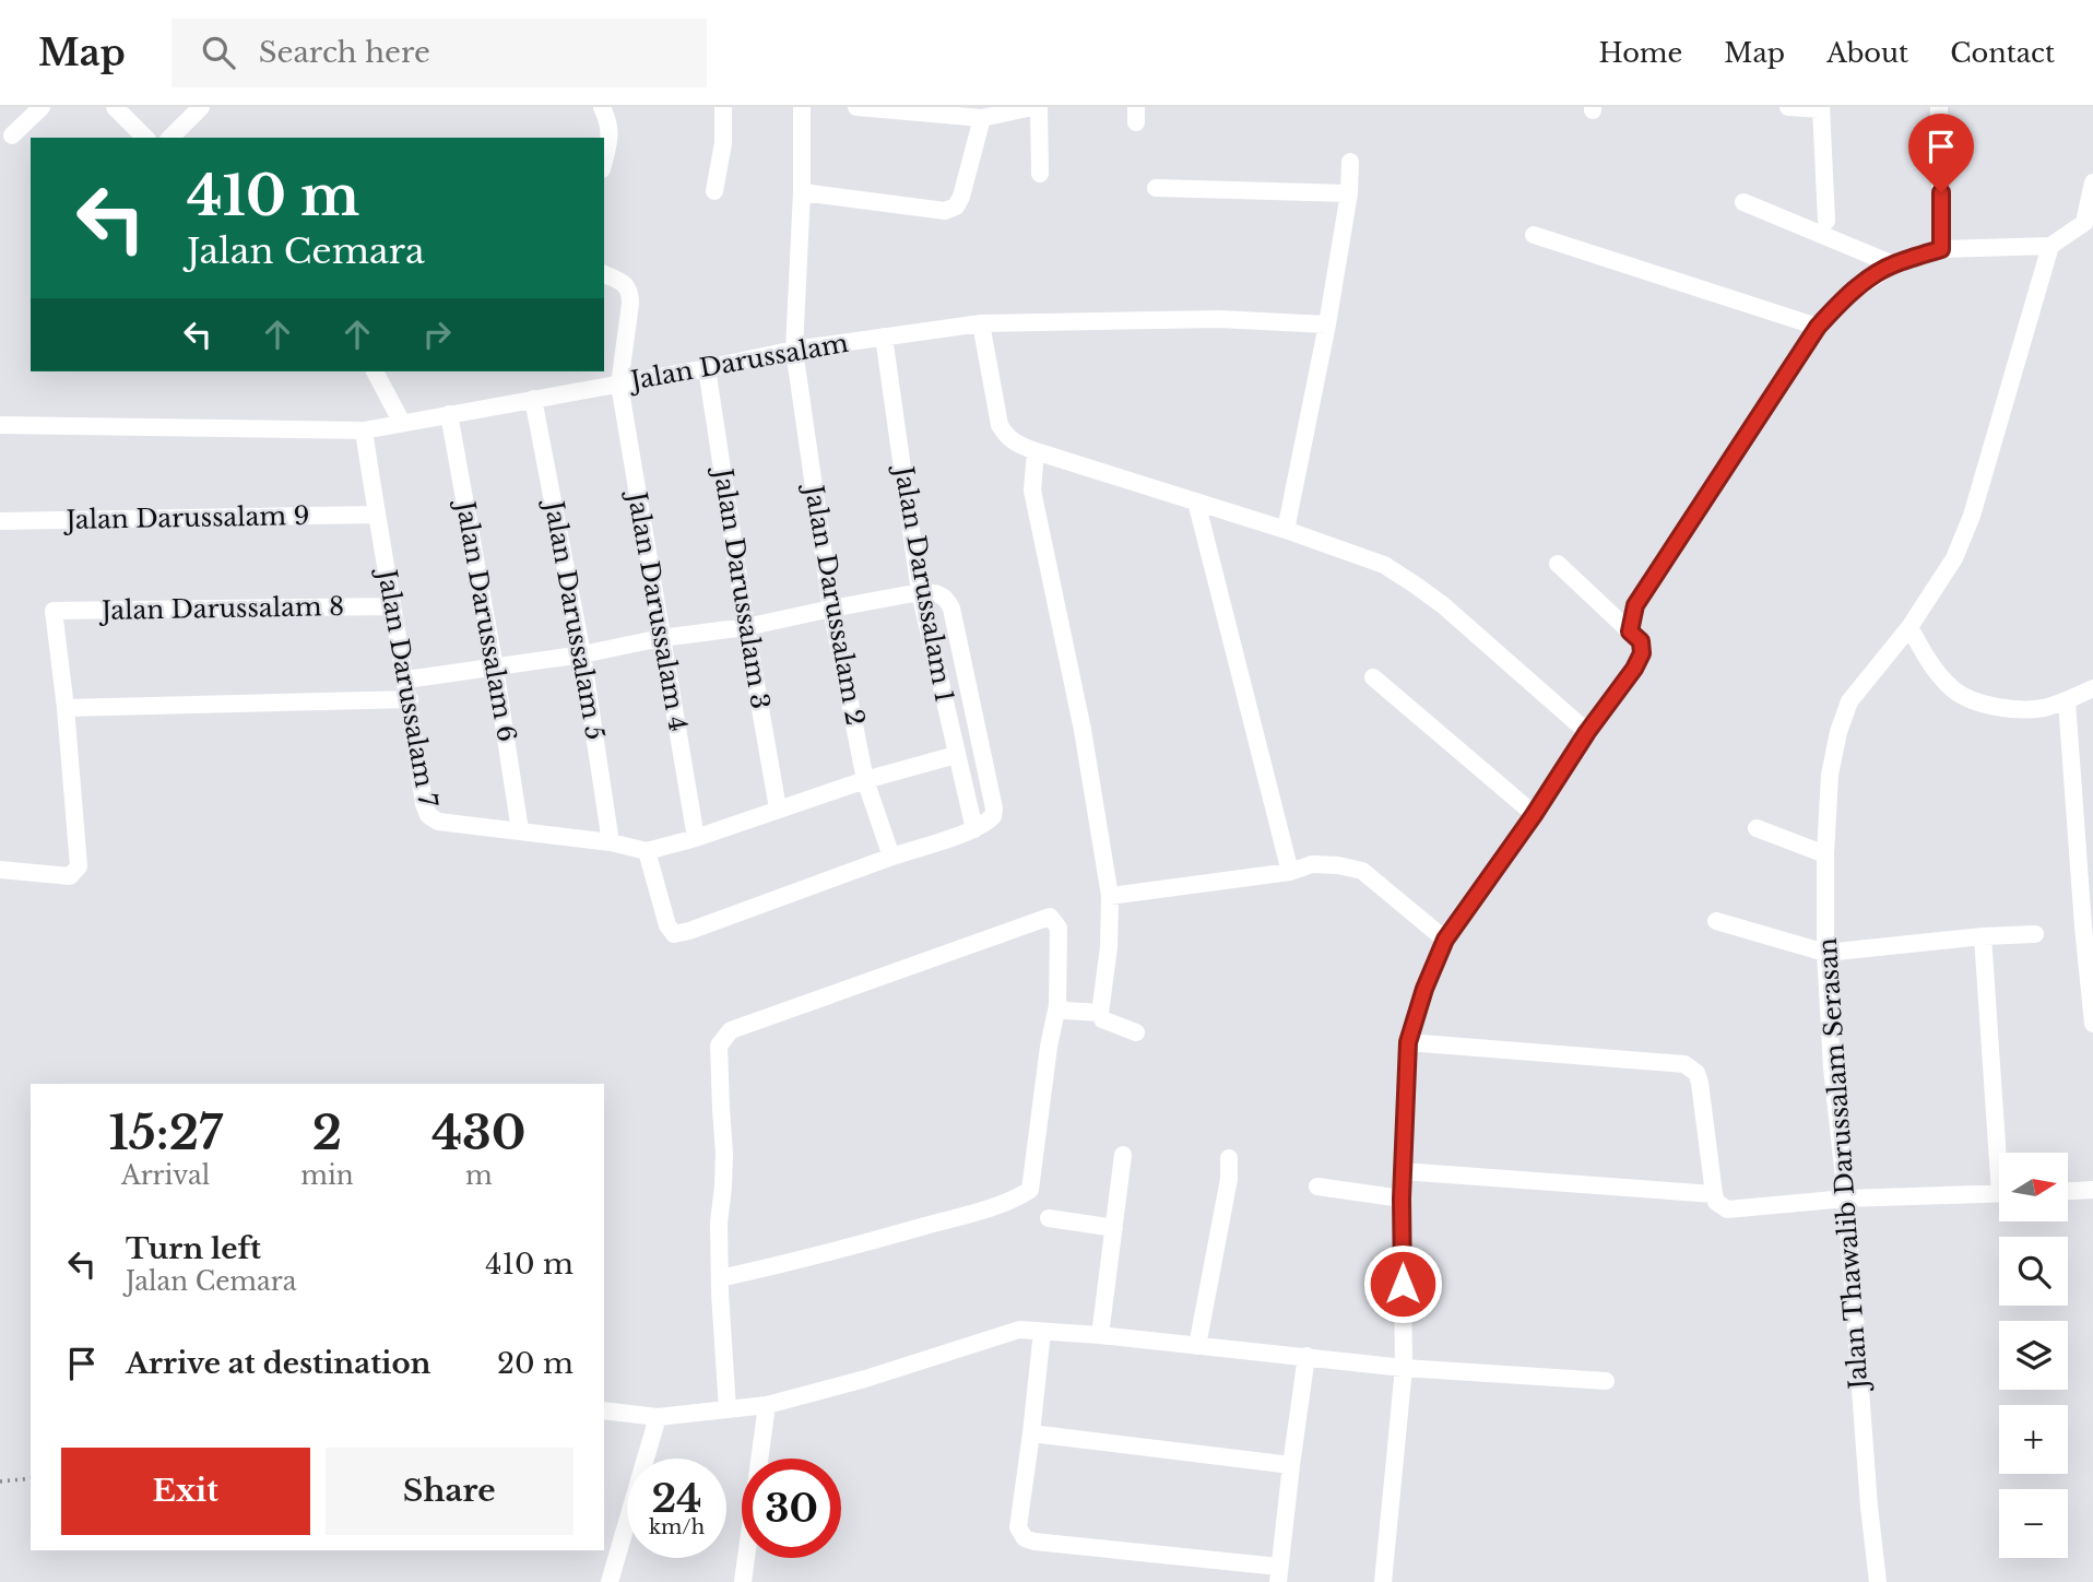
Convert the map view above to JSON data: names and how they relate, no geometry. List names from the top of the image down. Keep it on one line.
{"streets":{"street":["Jalan Darussalam","Jalan Darussalam 9","Jalan Darussalam 1","Jalan Darussalam 3","Jalan Darussalam 2","Jalan Darussalam 8","Jalan Darussalam 4","Jalan Darussalam 5","Jalan Darussalam 6","Jalan Darussalam 7","Jalan Thawalib Darussalam Serasan"]},"crossings":[["Jalan Darussalam","Jalan Darussalam 1"],["Jalan Darussalam","Jalan Darussalam 3"],["Jalan Darussalam","Jalan Darussalam 2"],["Jalan Darussalam","Jalan Darussalam 4"],["Jalan Darussalam","Jalan Darussalam 5"],["Jalan Darussalam","Jalan Darussalam 6"],["Jalan Darussalam","Jalan Darussalam 7"],["Jalan Darussalam 9","Jalan Darussalam 7"],["Jalan Darussalam 1","Jalan Darussalam 7"],["Jalan Darussalam 3","Jalan Darussalam 7"],["Jalan Darussalam 2","Jalan Darussalam 7"],["Jalan Darussalam 8","Jalan Darussalam 7"],["Jalan Darussalam 4","Jalan Darussalam 7"],["Jalan Darussalam 5","Jalan Darussalam 7"],["Jalan Darussalam 6","Jalan Darussalam 7"]],"north":"right","page":{"header":"Map","search":"Search here","nav":["Home","Map","About","Contact"],"turn":["410 m","Jalan Cemara"],"eta":["15:27","Arrival","2","min","430","m"],"map_buttons":["+","−"],"list":[{"name":"Turn left","note":"Jalan Cemara","value":"410 m"},{"name":"Arrive at destination","value":"20 m"}],"buttons":["Exit","Share"],"speed":"24 km/h","limit":"30"}}
